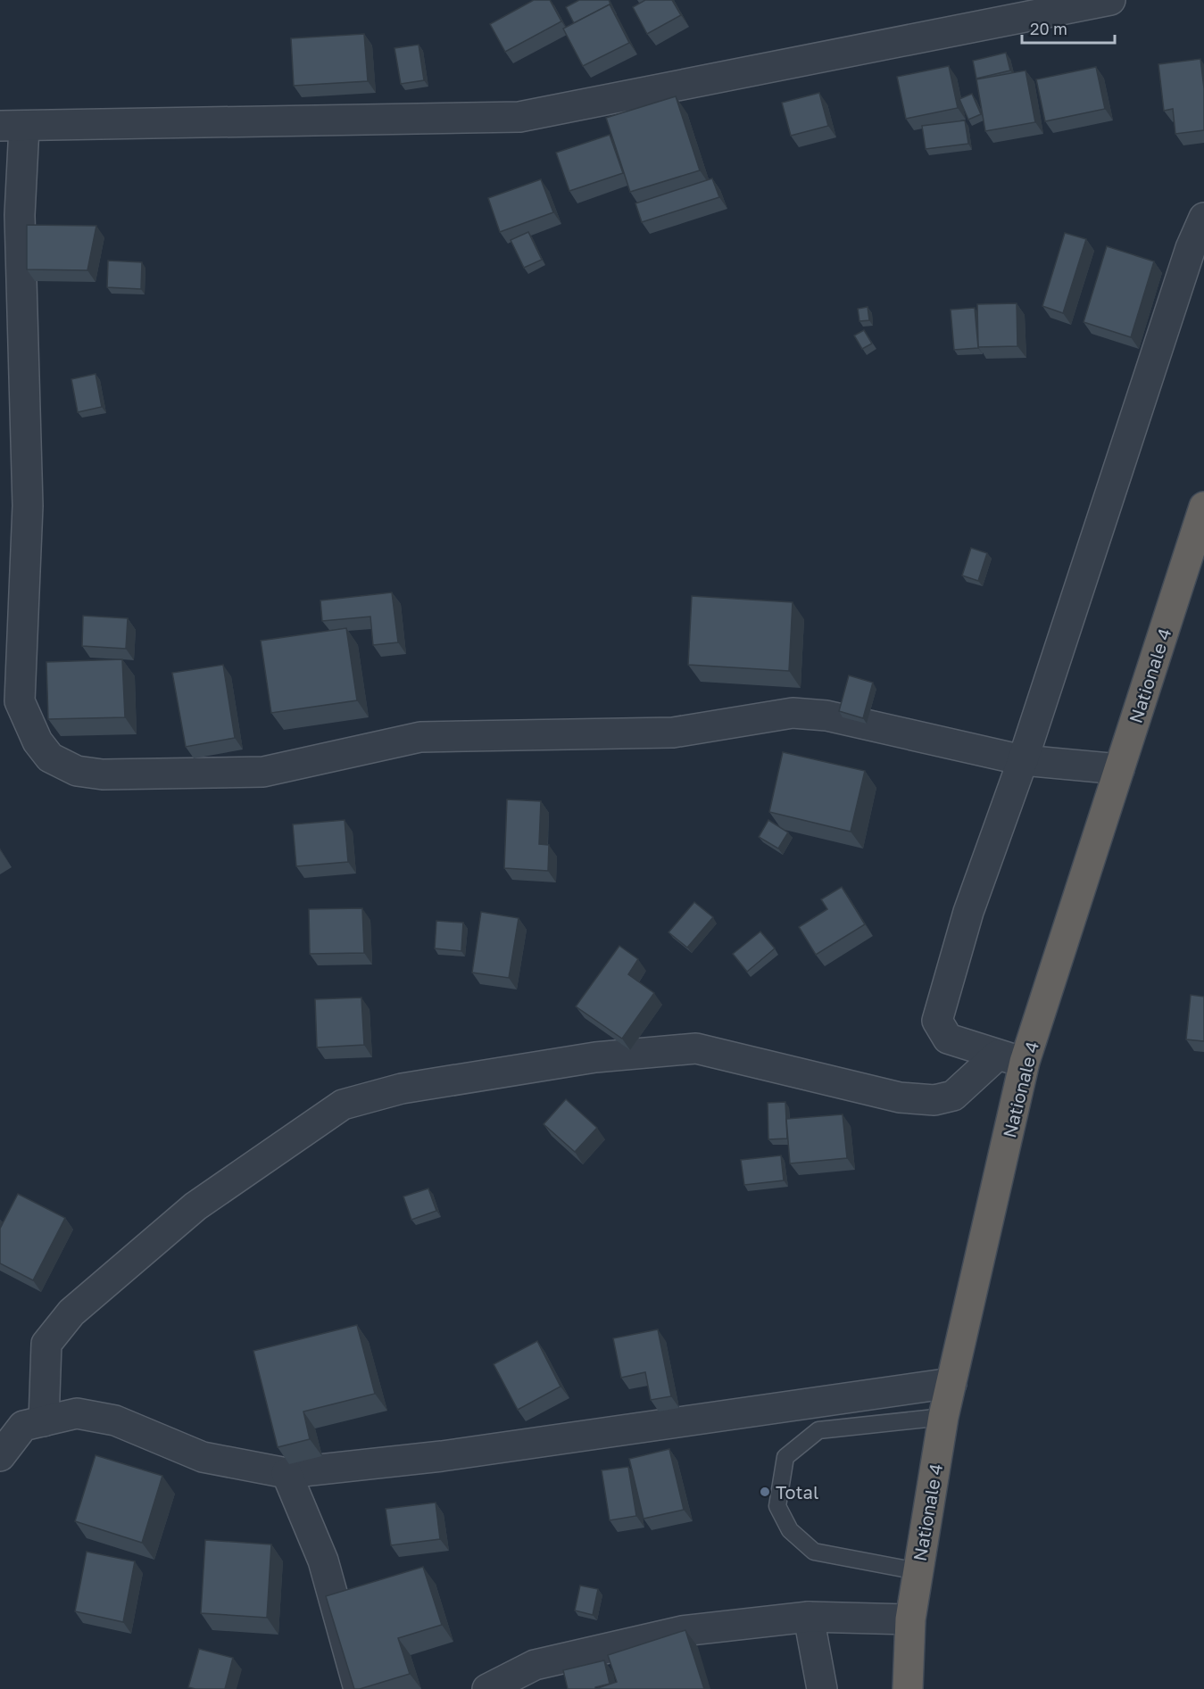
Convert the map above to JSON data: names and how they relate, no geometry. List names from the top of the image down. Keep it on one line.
{"streets":{"highway":["Nationale 4"]},"places":["Total"],"scale_bar":"20 m"}
